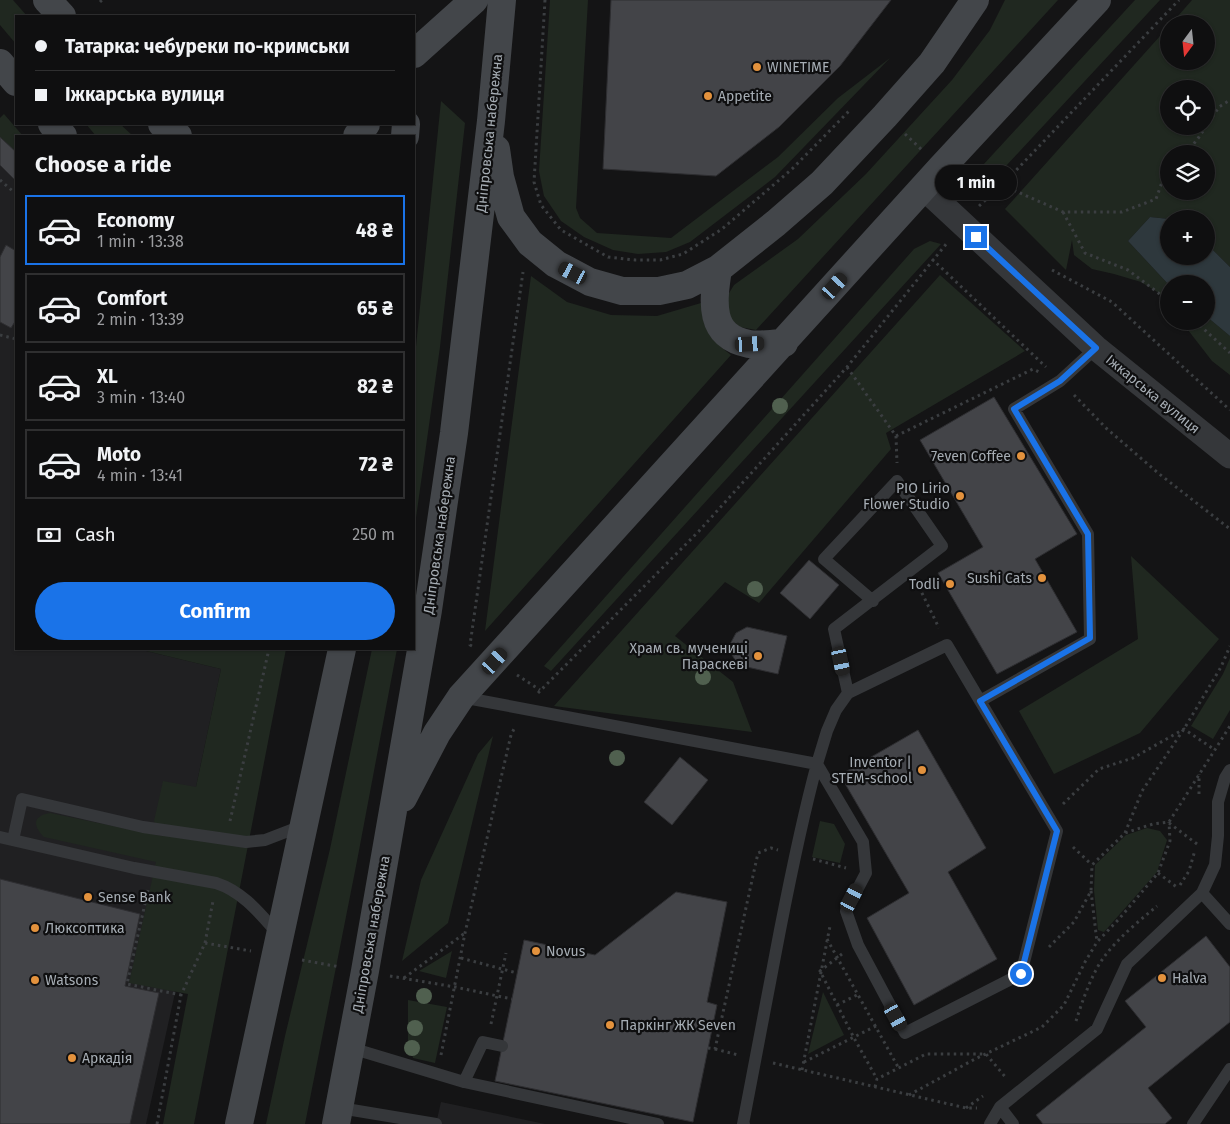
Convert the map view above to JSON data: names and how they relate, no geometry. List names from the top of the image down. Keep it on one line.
{"streets":{"main road":["Дніпровська набережна"],"street":["Іжкарська вулиця"]},"places":["WINETIME","Appetite","7even Coffee","PIO Lirio Flower Studio","Sushi Cats","Todli","Храм св. мучениці Параскеві","Inventor | STEM-school","Sense Bank","Люксоптика","Novus","Halva","Watsons","Паркінг ЖК Seven","Аркадія"],"north":"bottom","page":{"map_buttons":["+","−"],"banner":["Татарка: чебуреки по-кримськи","Іжкарська вулиця"],"heading":"Choose a ride","bubble":"1 min","list":[{"name":"Economy","note":"1 min · 13:38","value":"48 ₴"},{"name":"Comfort","note":"2 min · 13:39","value":"65 ₴"},{"name":"XL","note":"3 min · 13:40","value":"82 ₴"},{"name":"Moto","note":"4 min · 13:41","value":"72 ₴"}],"pay":["Cash","250 m"],"buttons":"Confirm"}}
